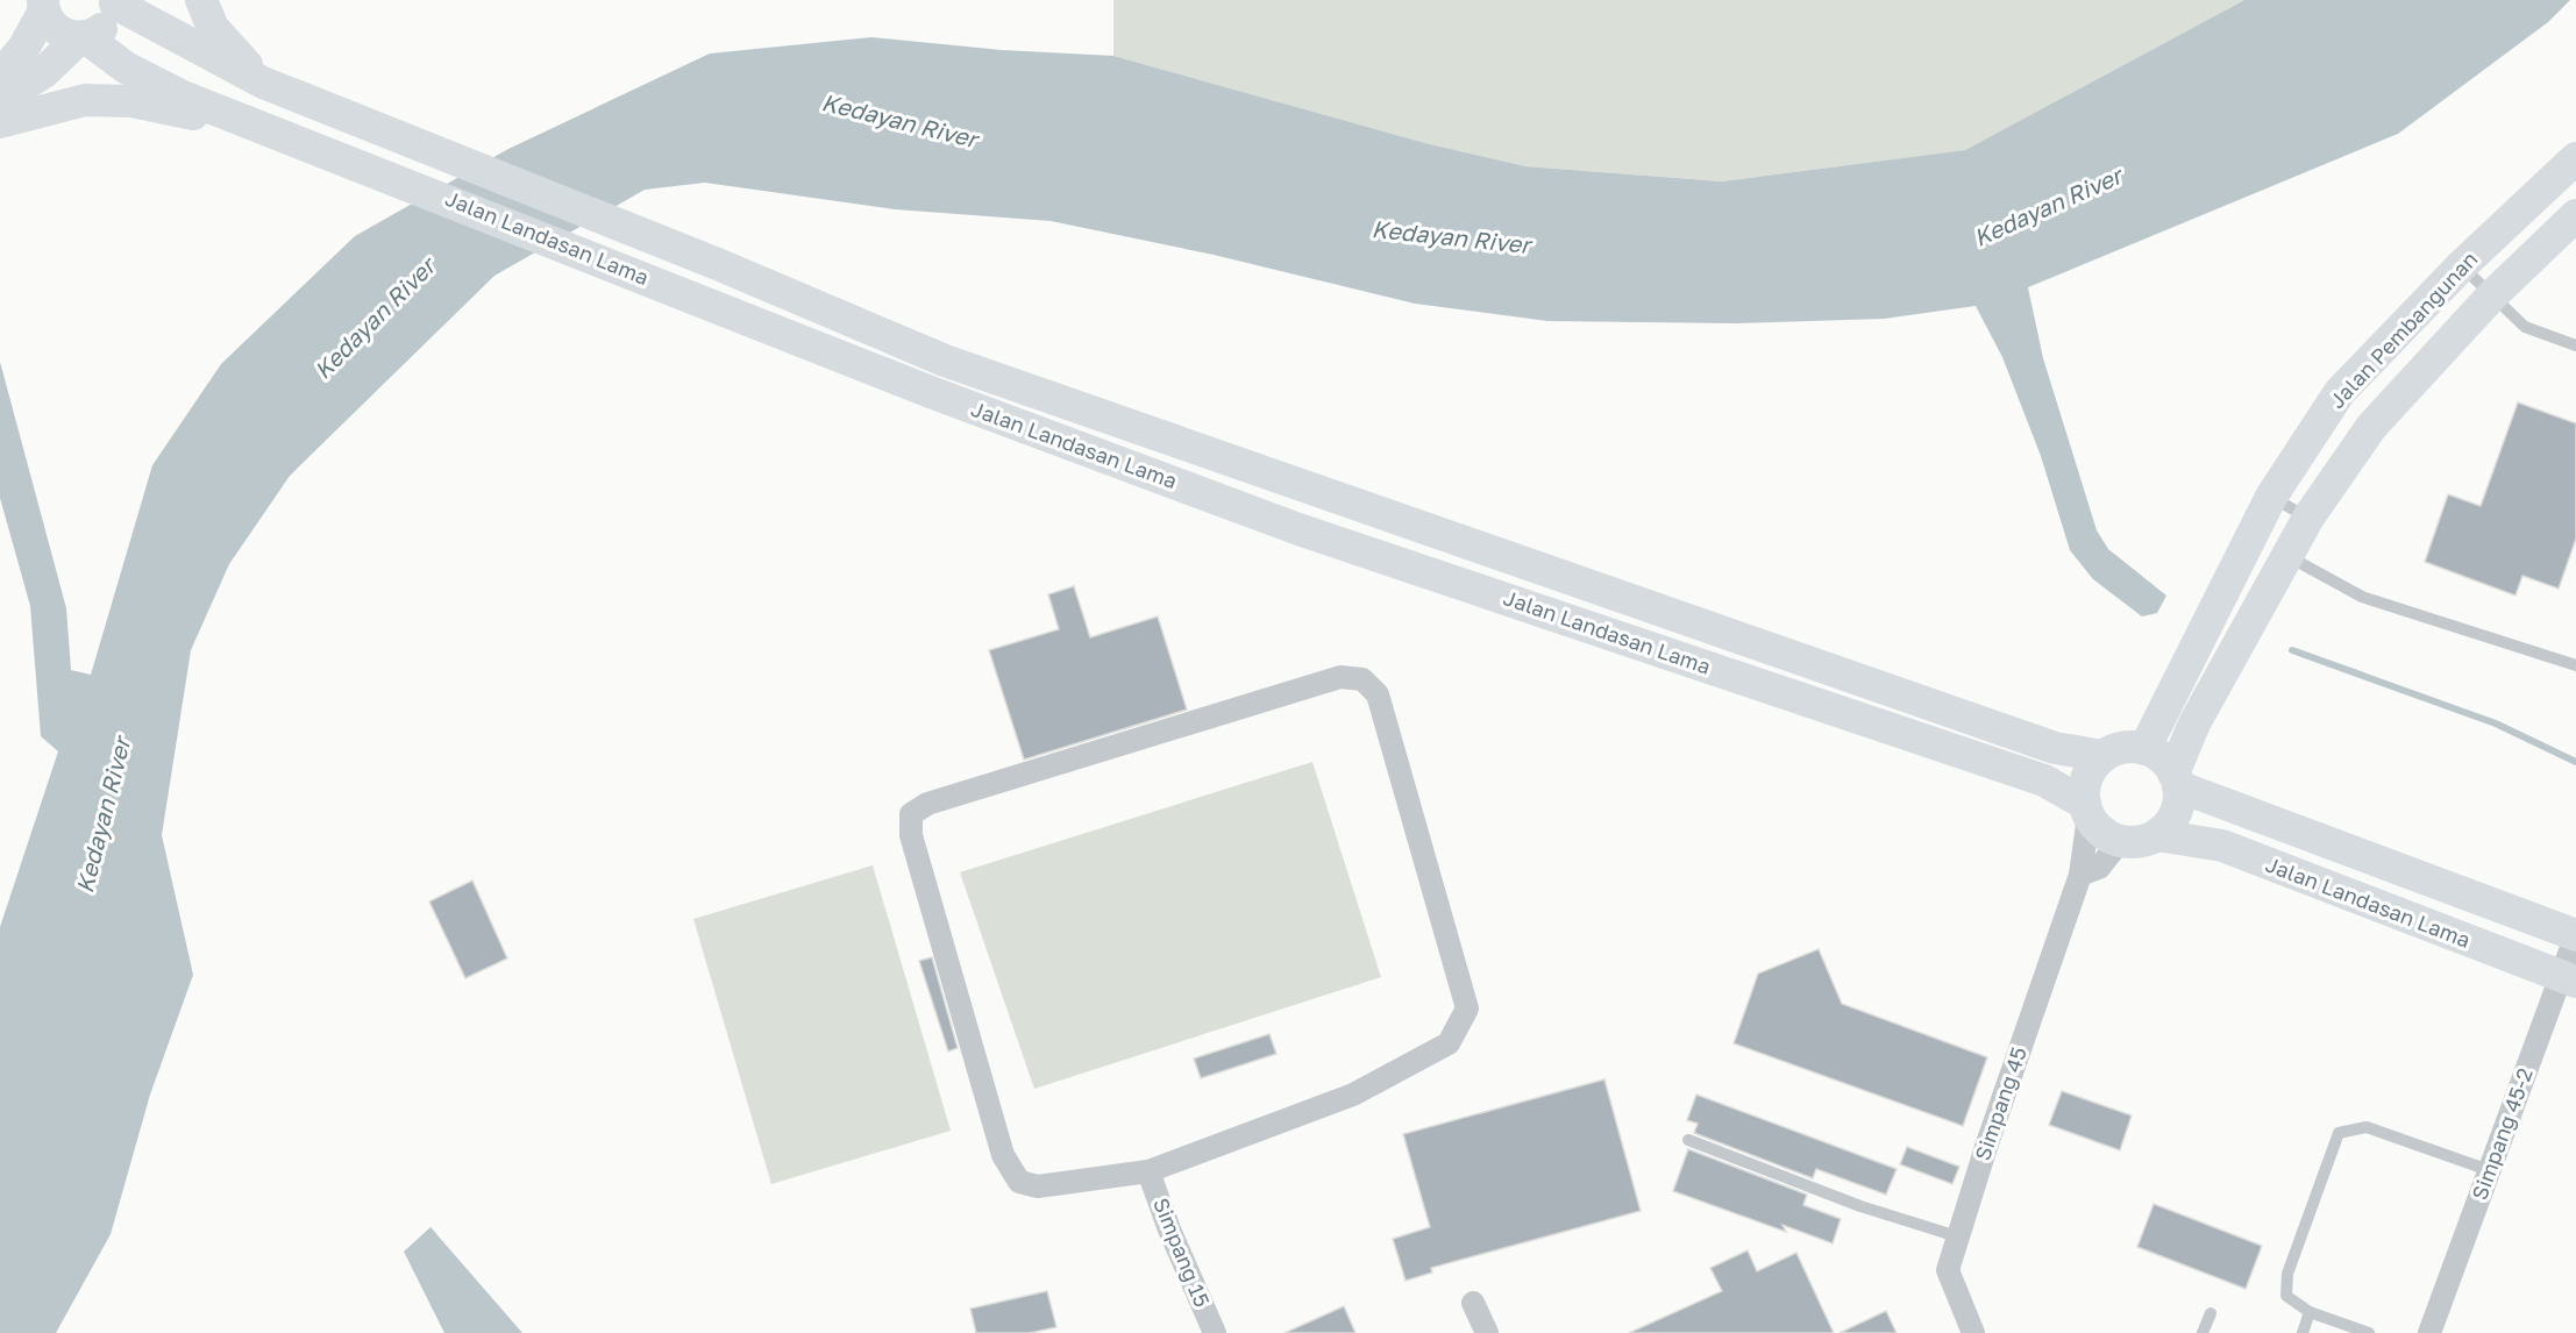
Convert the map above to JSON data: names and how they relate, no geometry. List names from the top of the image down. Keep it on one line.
{"streets":{"main road":["Jalan Landasan Lama","Jalan Pembangunan"],"street":["Simpang 45","Simpang 45-2","Simpang 15"]},"crossings":[["Jalan Landasan Lama","Jalan Pembangunan"],["Jalan Landasan Lama","Simpang 45"],["Jalan Landasan Lama","Simpang 45-2"],["Jalan Pembangunan","Simpang 45"]],"water":["Kedayan River"]}
